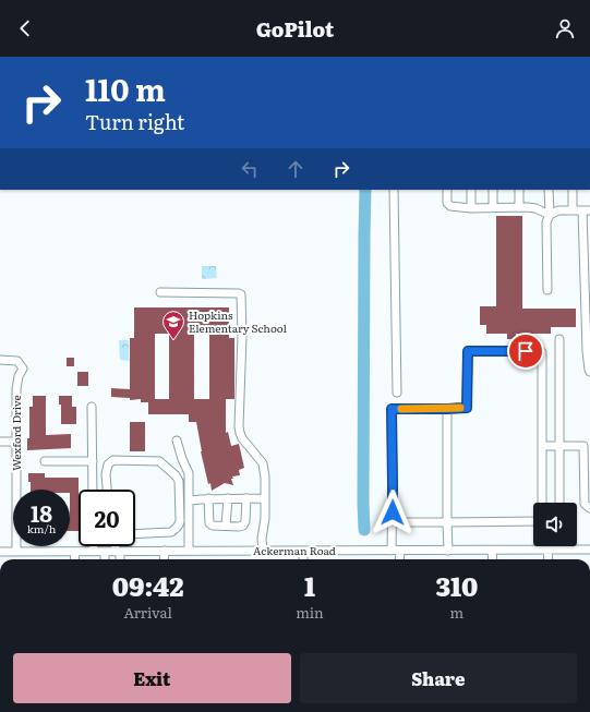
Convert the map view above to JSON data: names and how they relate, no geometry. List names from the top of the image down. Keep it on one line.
{"streets":{"street":["Wexford Drive","Ackerman Road"]},"crossings":[["Wexford Drive","Ackerman Road"]],"places":{"school or university":["Hopkins Elementary School"]},"page":{"header":"GoPilot","turn":["110 m","Turn right"],"speed":"18 km/h","limit":"20","eta":["09:42","Arrival","1","min","310","m"],"buttons":["Exit","Share"]}}
